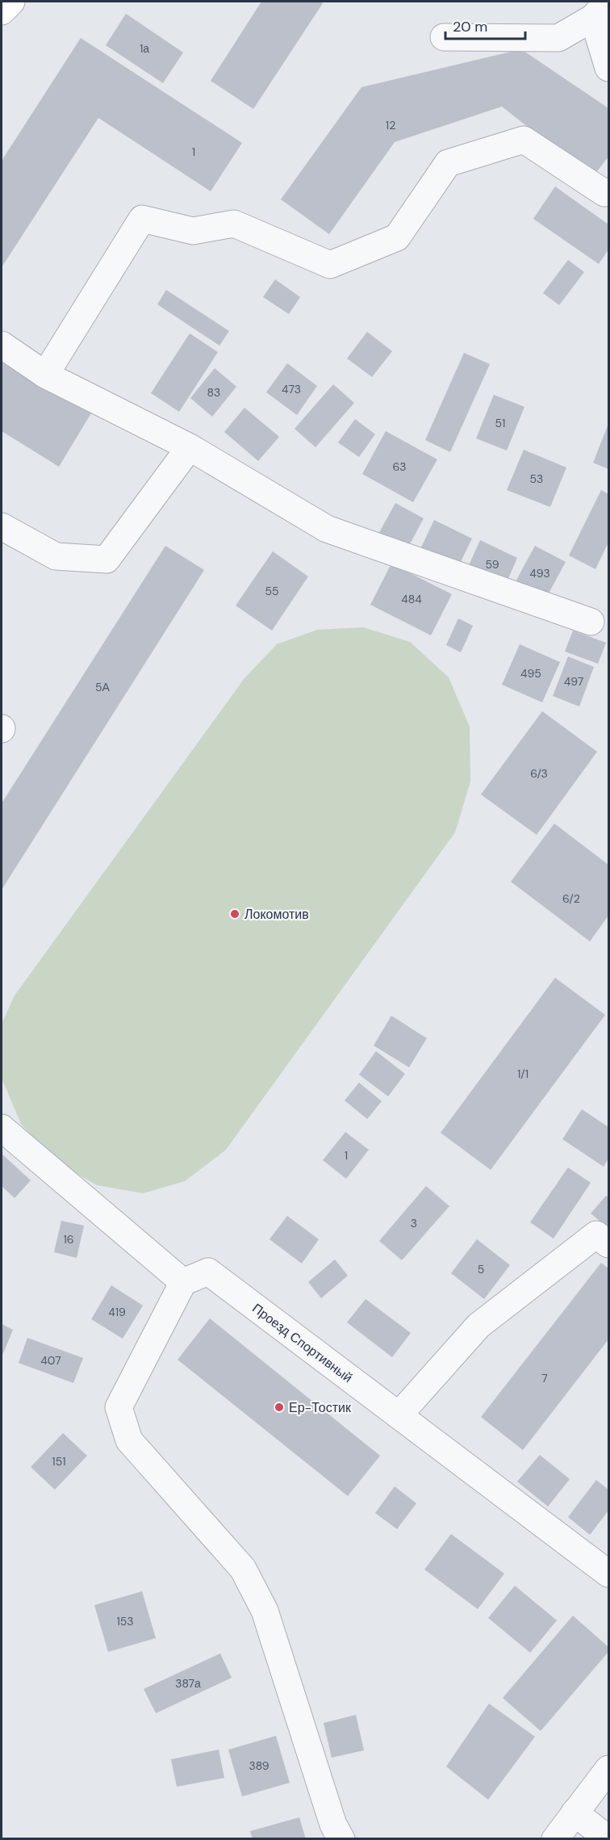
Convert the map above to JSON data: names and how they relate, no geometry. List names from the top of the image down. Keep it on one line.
{"streets":{"street":["Проезд Спортивный"]},"places":["Локомотив","Ер-Тостик"],"house_numbers":["1а","12","1","473","83","51","63","53","59","493","55","484","495","497","5А","6/3","6/2","1/1","1","3","16","5","419","407","7","151","153","387а","389"],"scale_bar":"20 m"}
